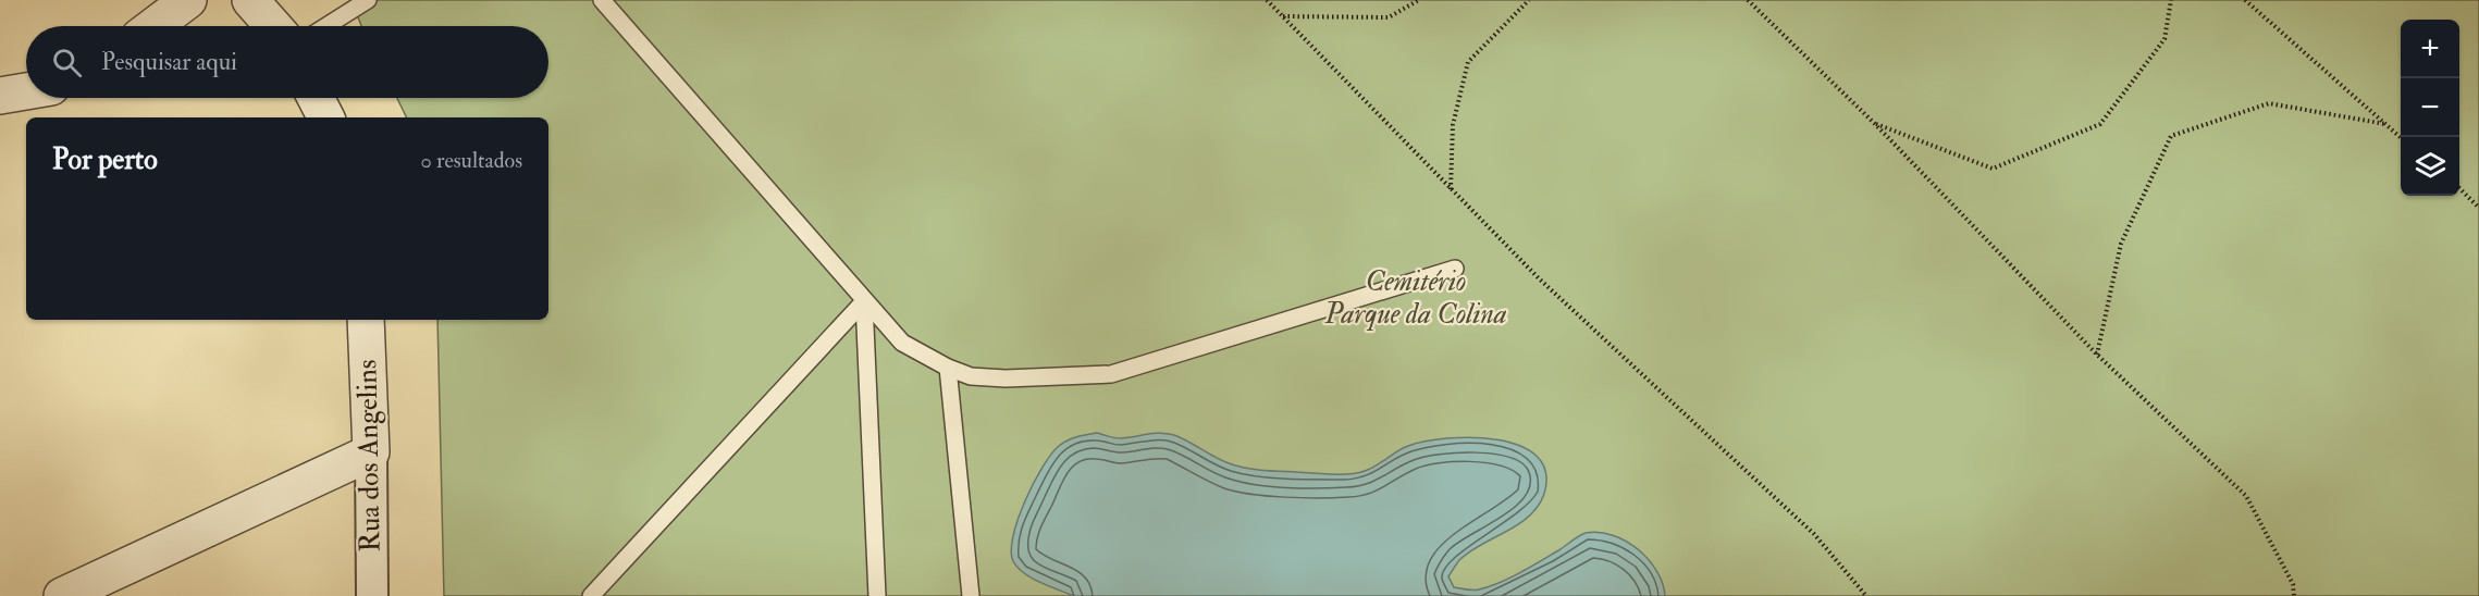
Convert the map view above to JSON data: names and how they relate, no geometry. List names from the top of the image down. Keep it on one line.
{"streets":{"street":["Rua dos Angelins"]},"parks":["Cemitério Parque da Colina"],"page":{"map_buttons":["+","−"],"search":"Pesquisar aqui","heading":["Por perto","0 resultados"]}}
